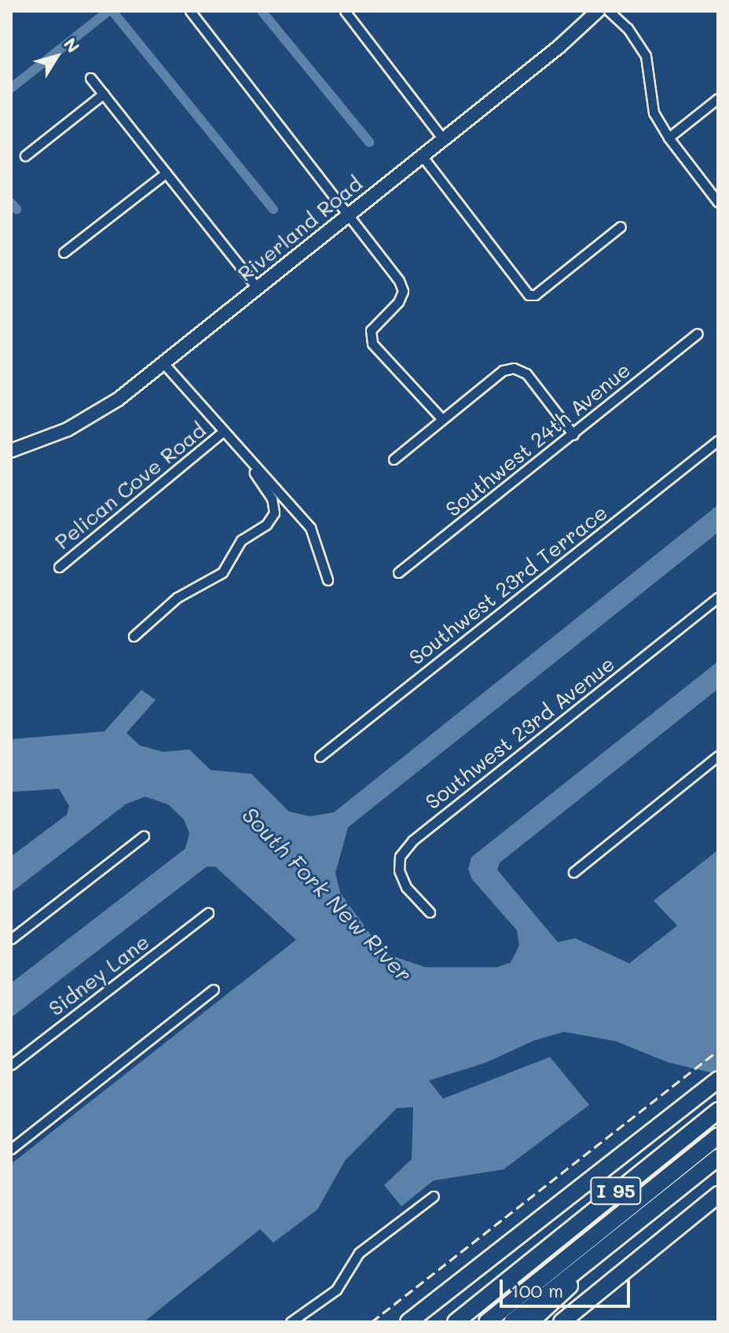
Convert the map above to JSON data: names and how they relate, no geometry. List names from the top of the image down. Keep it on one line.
{"streets":{"highway":["I 95"],"street":["Riverland Road","Southwest 24th Avenue","Pelican Cove Road","Southwest 23rd Terrace","Southwest 23rd Avenue","Sidney Lane"]},"water":["South Fork New River"],"scale_bar":"100 m","north":"top right"}
